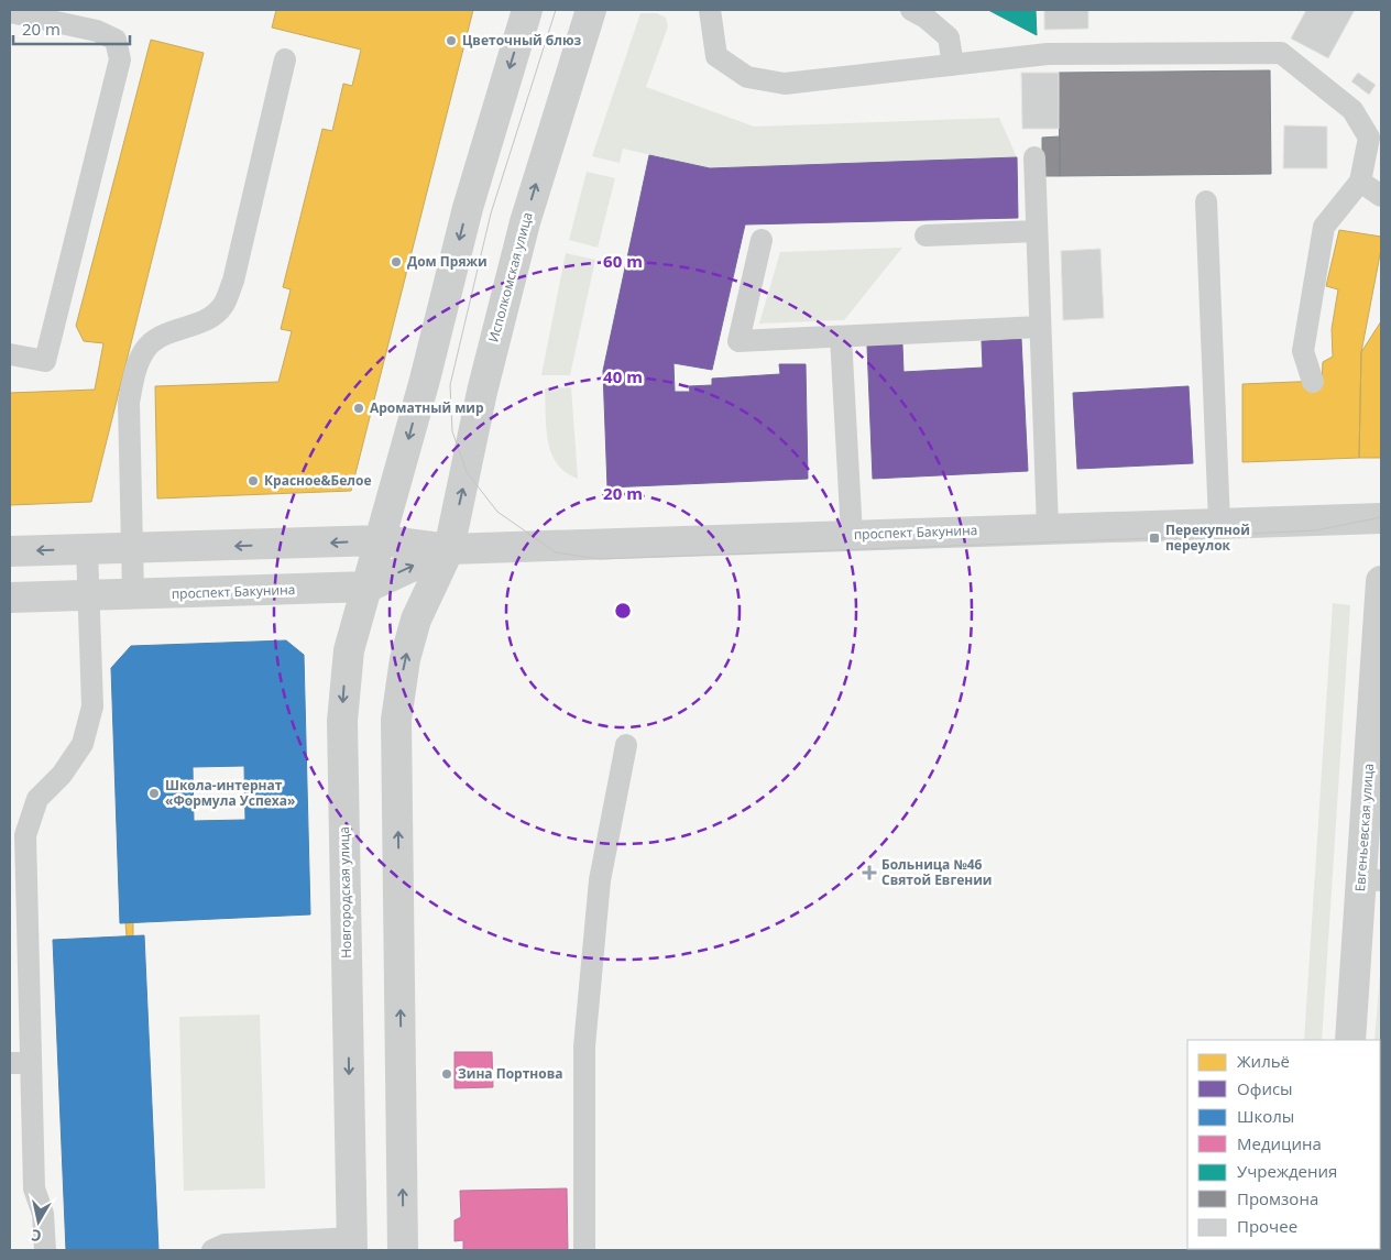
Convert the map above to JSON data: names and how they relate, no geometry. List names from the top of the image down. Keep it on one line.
{"streets":{"street":["Исполкомская улица","проспект Бакунина","Евгеньевская улица","Новгородская улица"]},"crossings":[["Исполкомская улица","проспект Бакунина"],["проспект Бакунина","Новгородская улица"]],"places":{"other":["Цветочный блюз","Дом Пряжи","Ароматный мир","Красное&Белое","Школа-интернат «Формула Успеха»","Зина Портнова"],"transit":["Перекупной переулок"],"health":["Больница №46 Святой Евгении"]},"legend":["Жильё","Офисы","Школы","Медицина","Учреждения","Промзона","Прочее"],"scale_bar":"20 m","north":"bottom","rings":["60 m","40 m","20 m"]}
